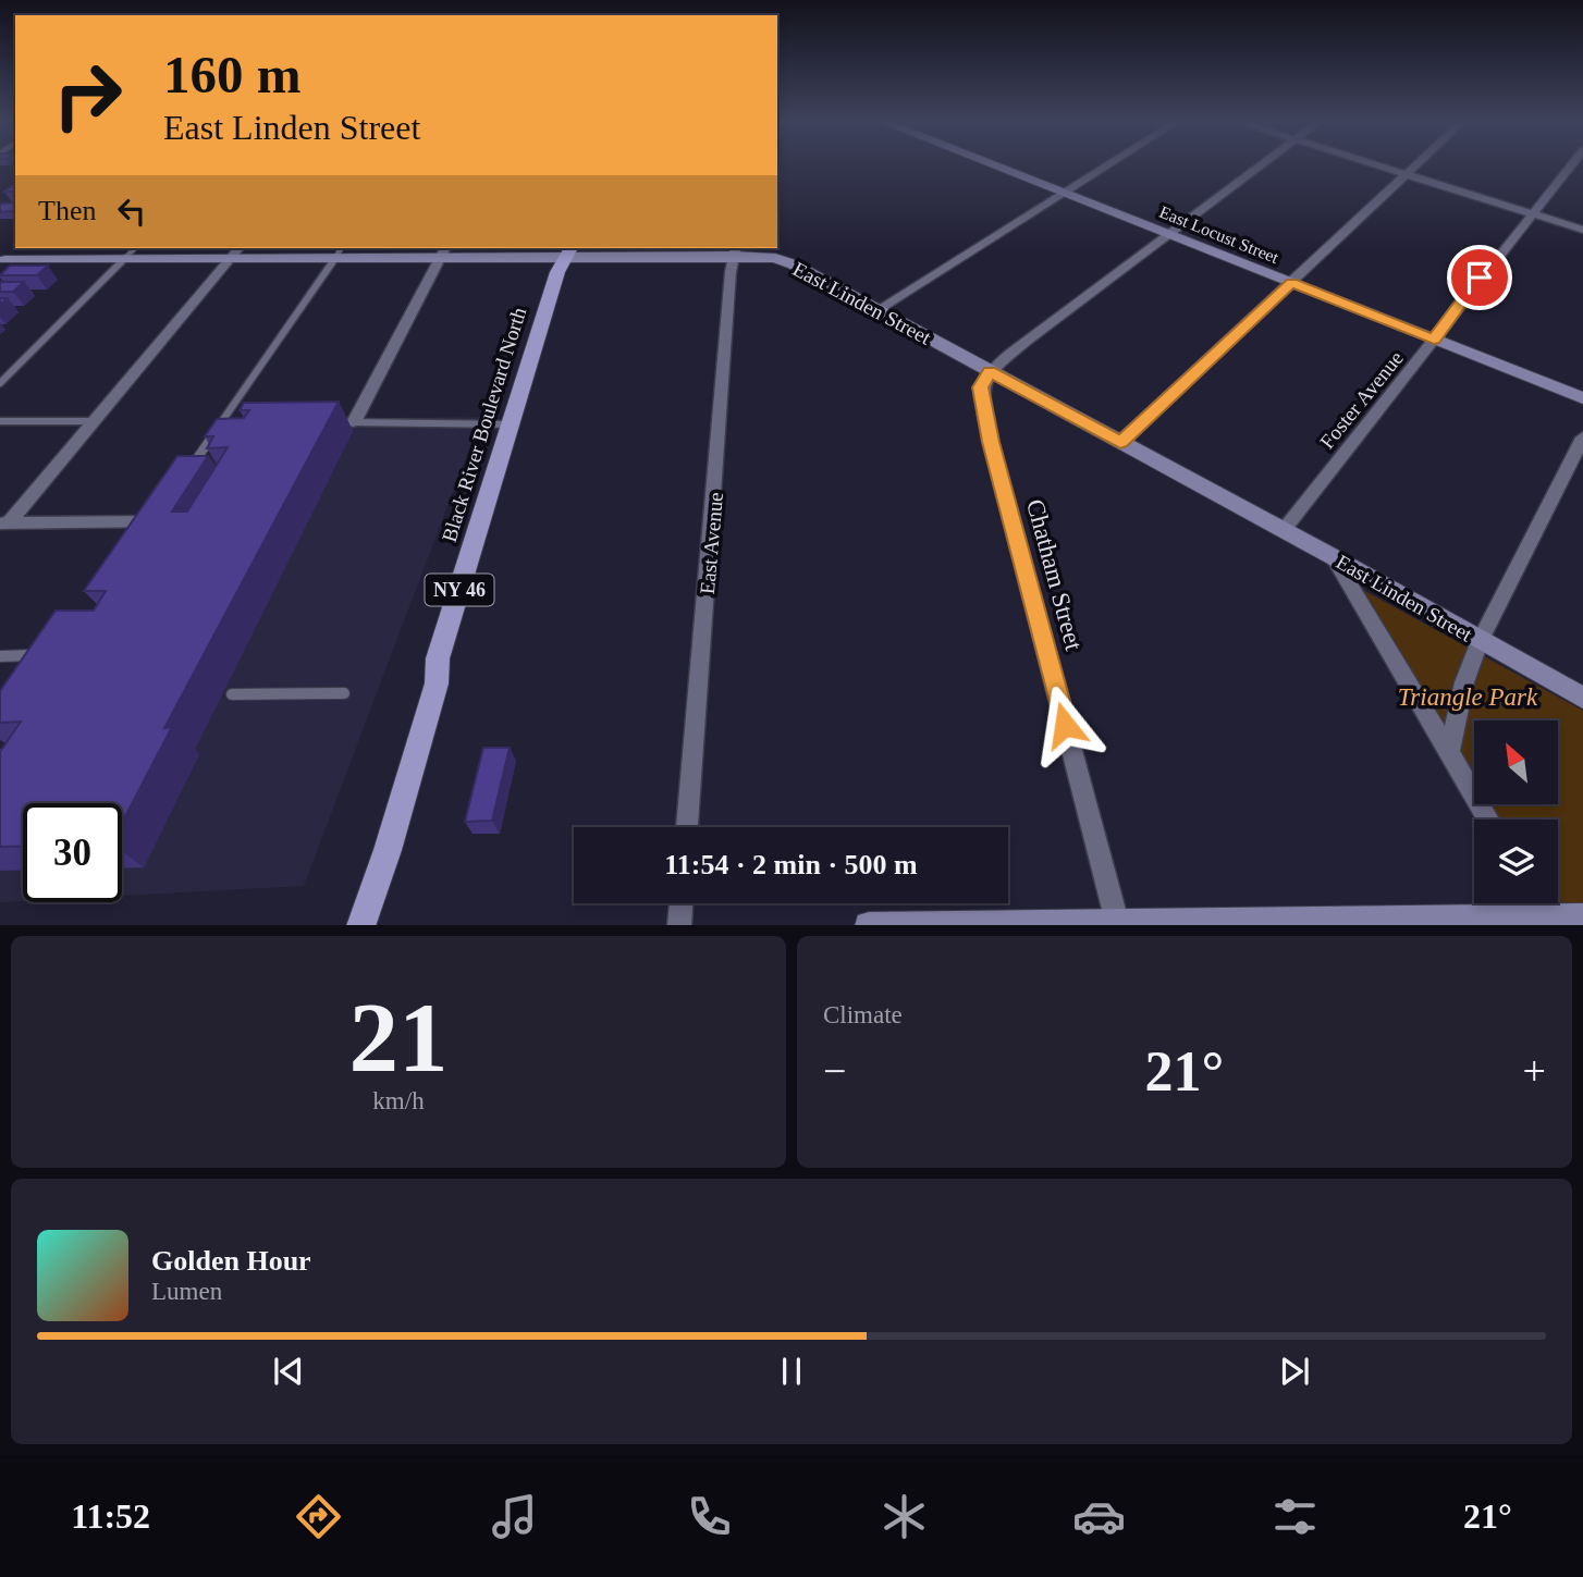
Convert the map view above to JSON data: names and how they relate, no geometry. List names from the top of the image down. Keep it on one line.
{"streets":{"main road":["Black River Boulevard North","NY 46"],"street":["East Locust Street","East Linden Street","Foster Avenue","East Avenue","Chatham Street"]},"crossings":[["East Locust Street","Foster Avenue"],["East Linden Street","Foster Avenue"],["East Linden Street","Black River Boulevard North"],["East Linden Street","East Avenue"],["East Linden Street","Chatham Street"]],"parks":["Triangle Park"],"north":"top left","page":{"turn":["160 m","East Linden Street"],"then":"Then","limit":"30","trip":"11:54 · 2 min · 500 m","tile":[["21","km/h"],"Climate"],"heat":["−","21°","+"],"song":["Golden Hour","Lumen"],"tabs":["11:52","21°"]}}
